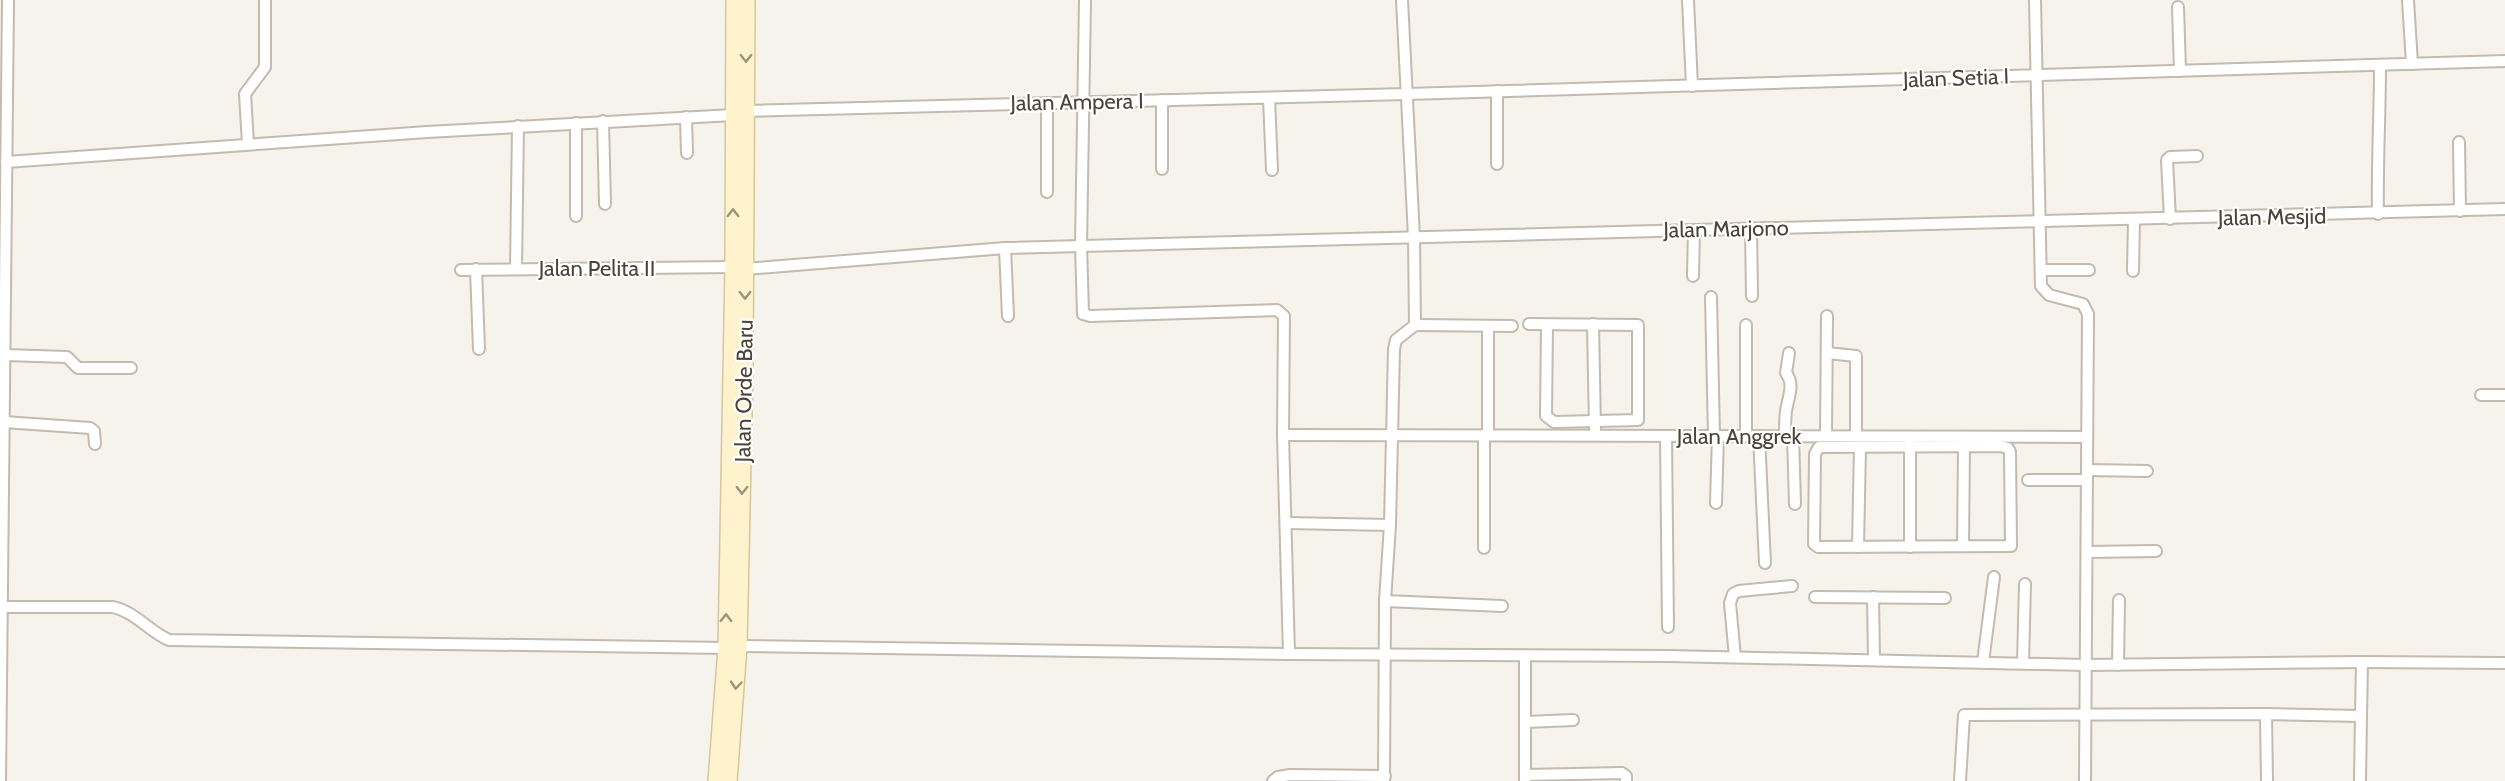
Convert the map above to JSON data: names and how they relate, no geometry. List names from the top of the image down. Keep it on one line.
{"streets":{"main road":["Jalan Orde Baru"],"street":["Jalan Setia I","Jalan Ampera I","Jalan Mesjid","Jalan Marjono","Jalan Pelita II","Jalan Anggrek"]},"crossings":[["Jalan Setia I","Jalan Ampera I"],["Jalan Ampera I","Jalan Orde Baru"],["Jalan Mesjid","Jalan Marjono"],["Jalan Marjono","Jalan Pelita II"],["Jalan Pelita II","Jalan Orde Baru"]]}
